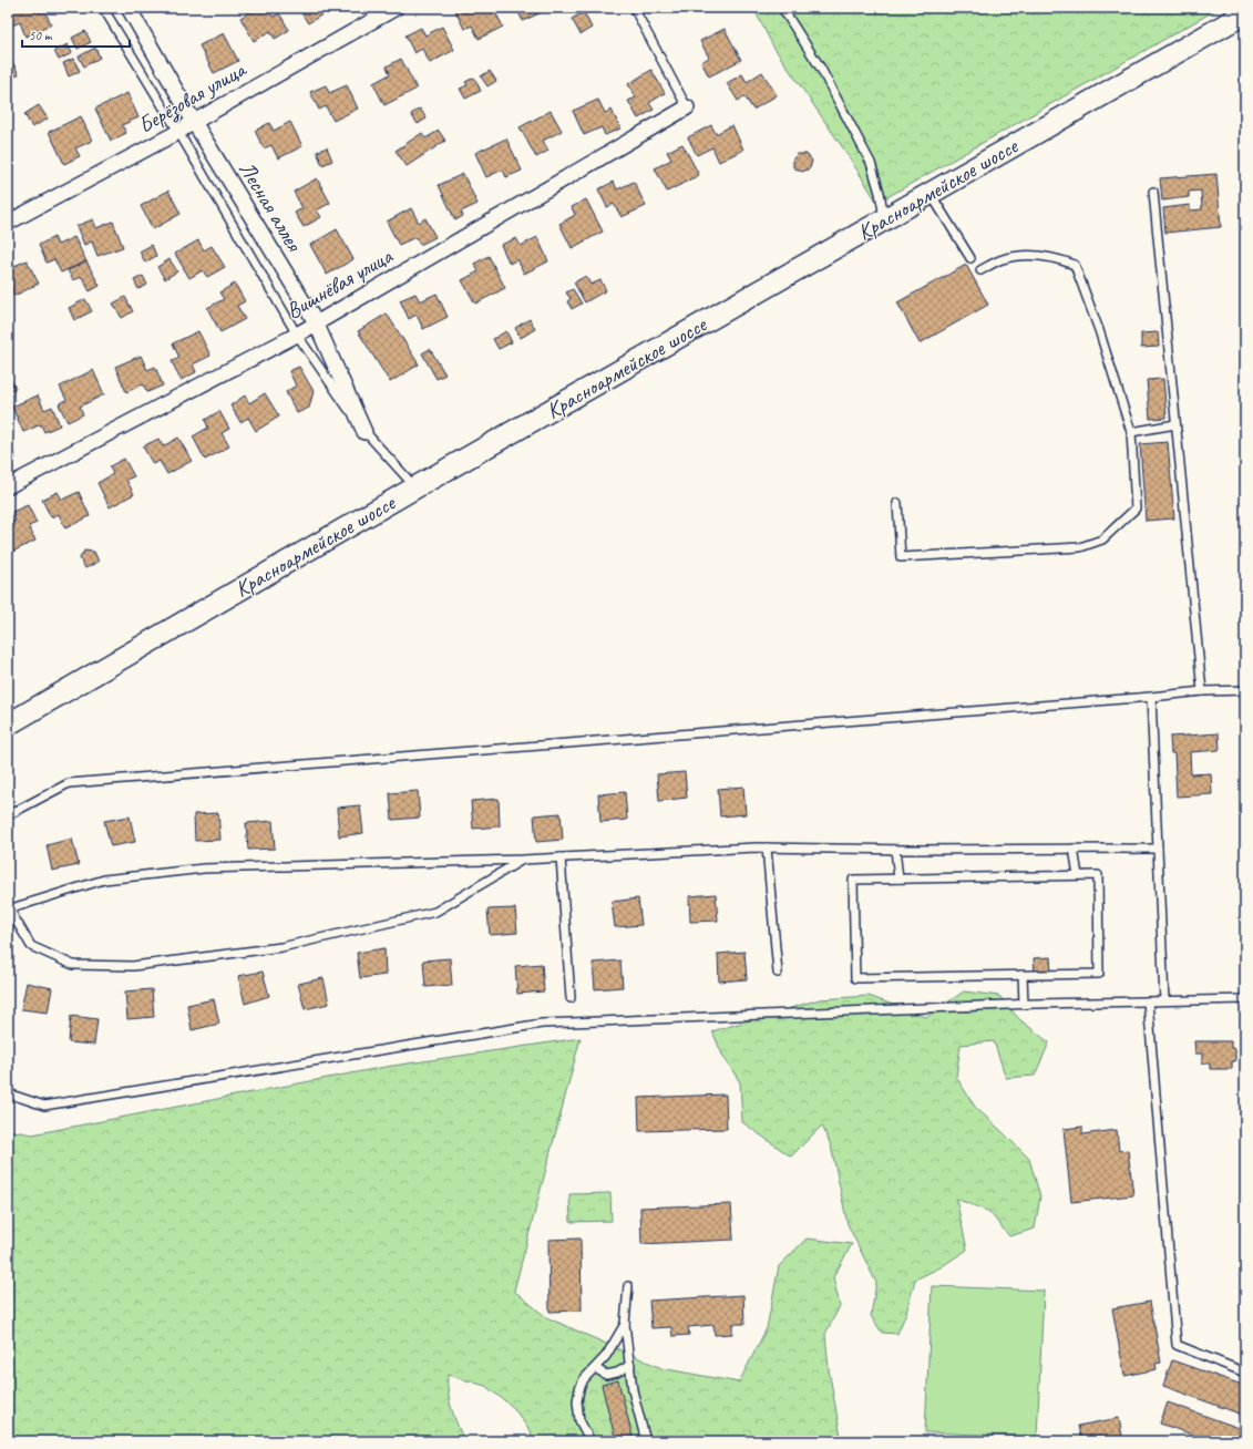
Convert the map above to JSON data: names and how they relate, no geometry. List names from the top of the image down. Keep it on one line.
{"streets":{"main road":["Красноармейское шоссе"],"street":["Берёзовая улица","Лесная аллея","Вишнёвая улица"]},"crossings":[["Берёзовая улица","Лесная аллея"],["Лесная аллея","Вишнёвая улица"]],"scale_bar":"50 m"}
